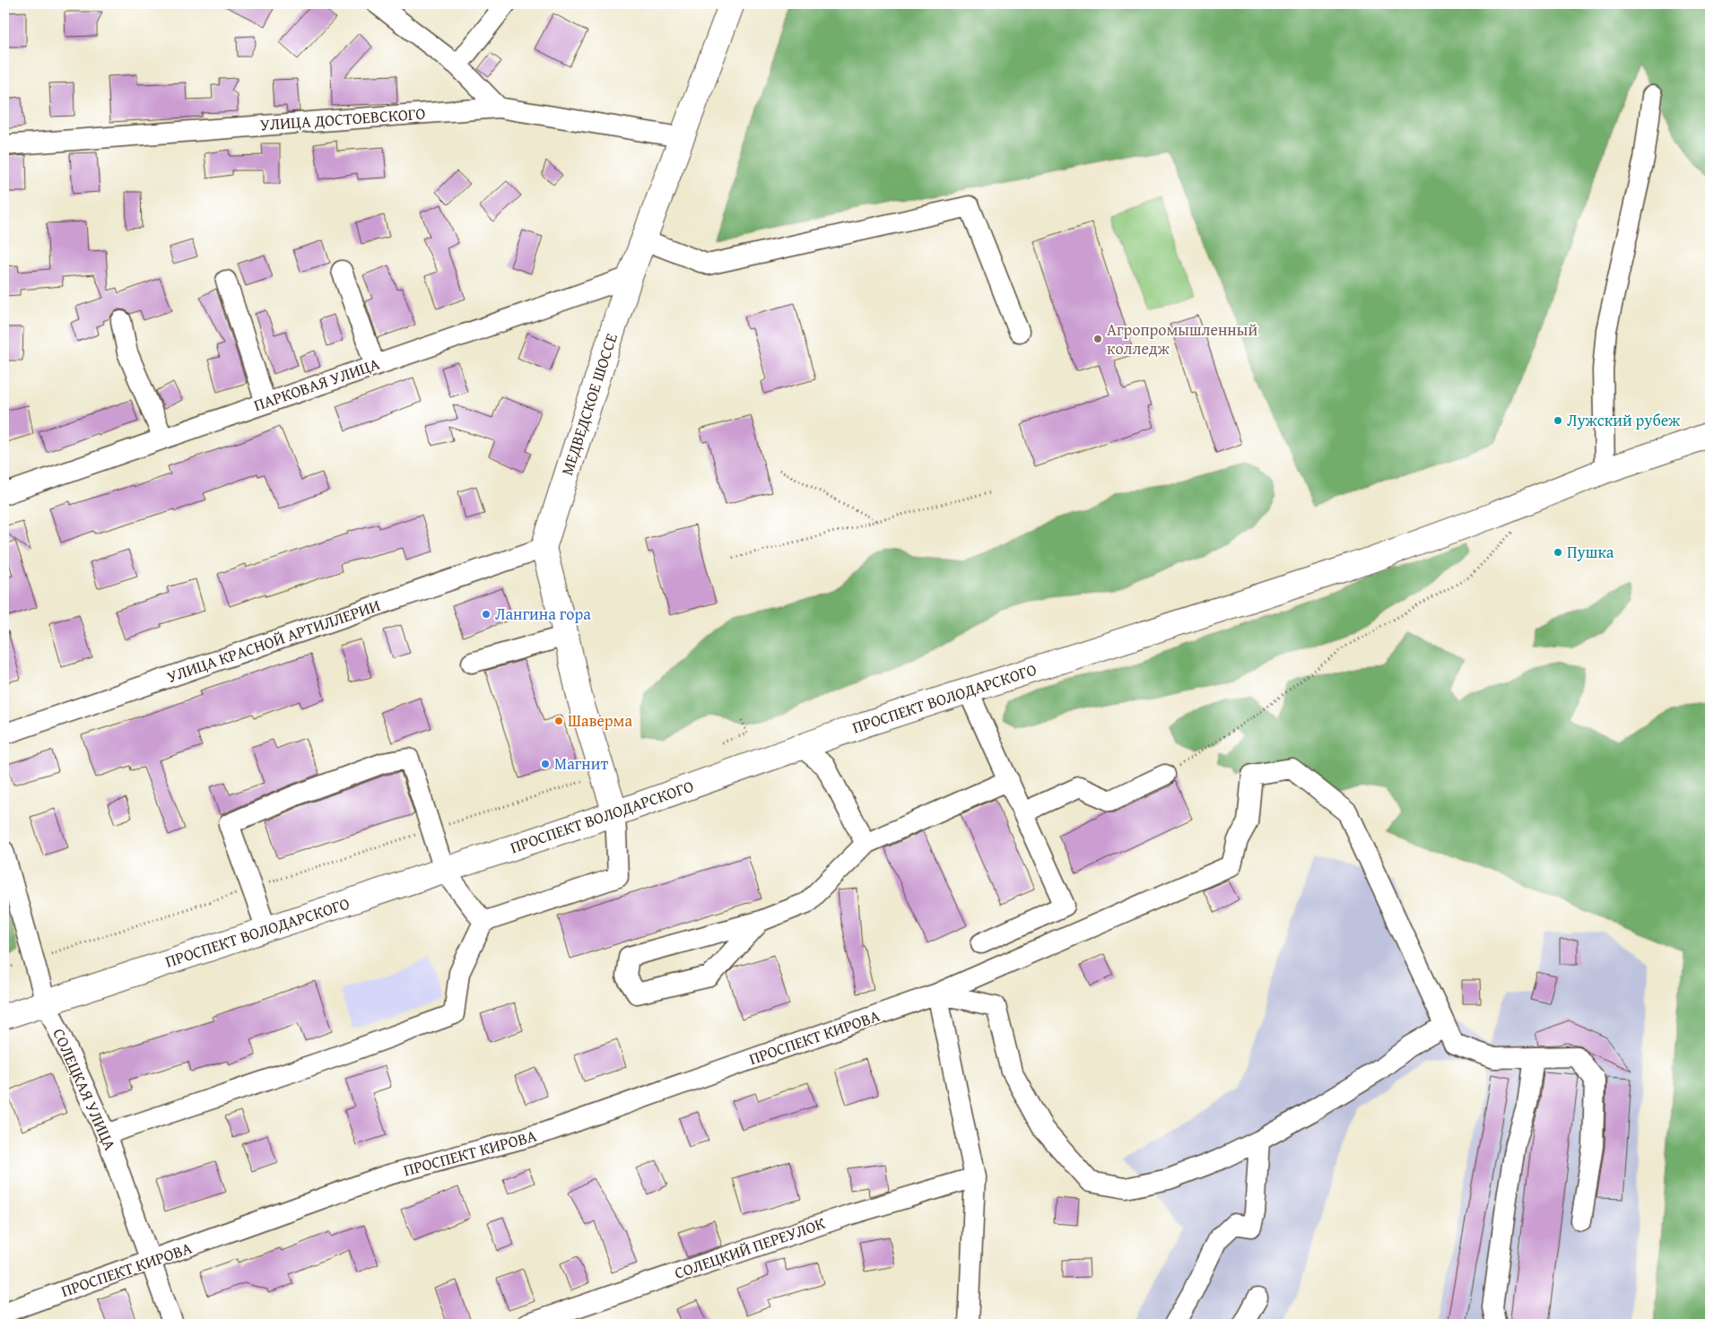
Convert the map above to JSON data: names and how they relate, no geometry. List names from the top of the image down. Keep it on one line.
{"streets":{"main road":["МЕДВЕДСКОЕ ШОССЕ","ПРОСПЕКТ ВОЛОДАРСКОГО"],"street":["УЛИЦА ДОСТОЕВСКОГО","ПАРКОВАЯ УЛИЦА","УЛИЦА КРАСНОЙ АРТИЛЛЕРИИ","ПРОСПЕКТ КИРОВА","СОЛЕЦКАЯ УЛИЦА","СОЛЕЦКИЙ ПЕРЕУЛОК"]},"crossings":[["УЛИЦА ДОСТОЕВСКОГО","МЕДВЕДСКОЕ ШОССЕ"],["ПАРКОВАЯ УЛИЦА","МЕДВЕДСКОЕ ШОССЕ"],["МЕДВЕДСКОЕ ШОССЕ","УЛИЦА КРАСНОЙ АРТИЛЛЕРИИ"],["ПРОСПЕКТ ВОЛОДАРСКОГО","СОЛЕЦКАЯ УЛИЦА"],["ПРОСПЕКТ КИРОВА","СОЛЕЦКАЯ УЛИЦА"]],"places":["Агропромышленный колледж","Лужский рубеж","Пушка","Лангина гора","Шаверма","Магнит"]}
